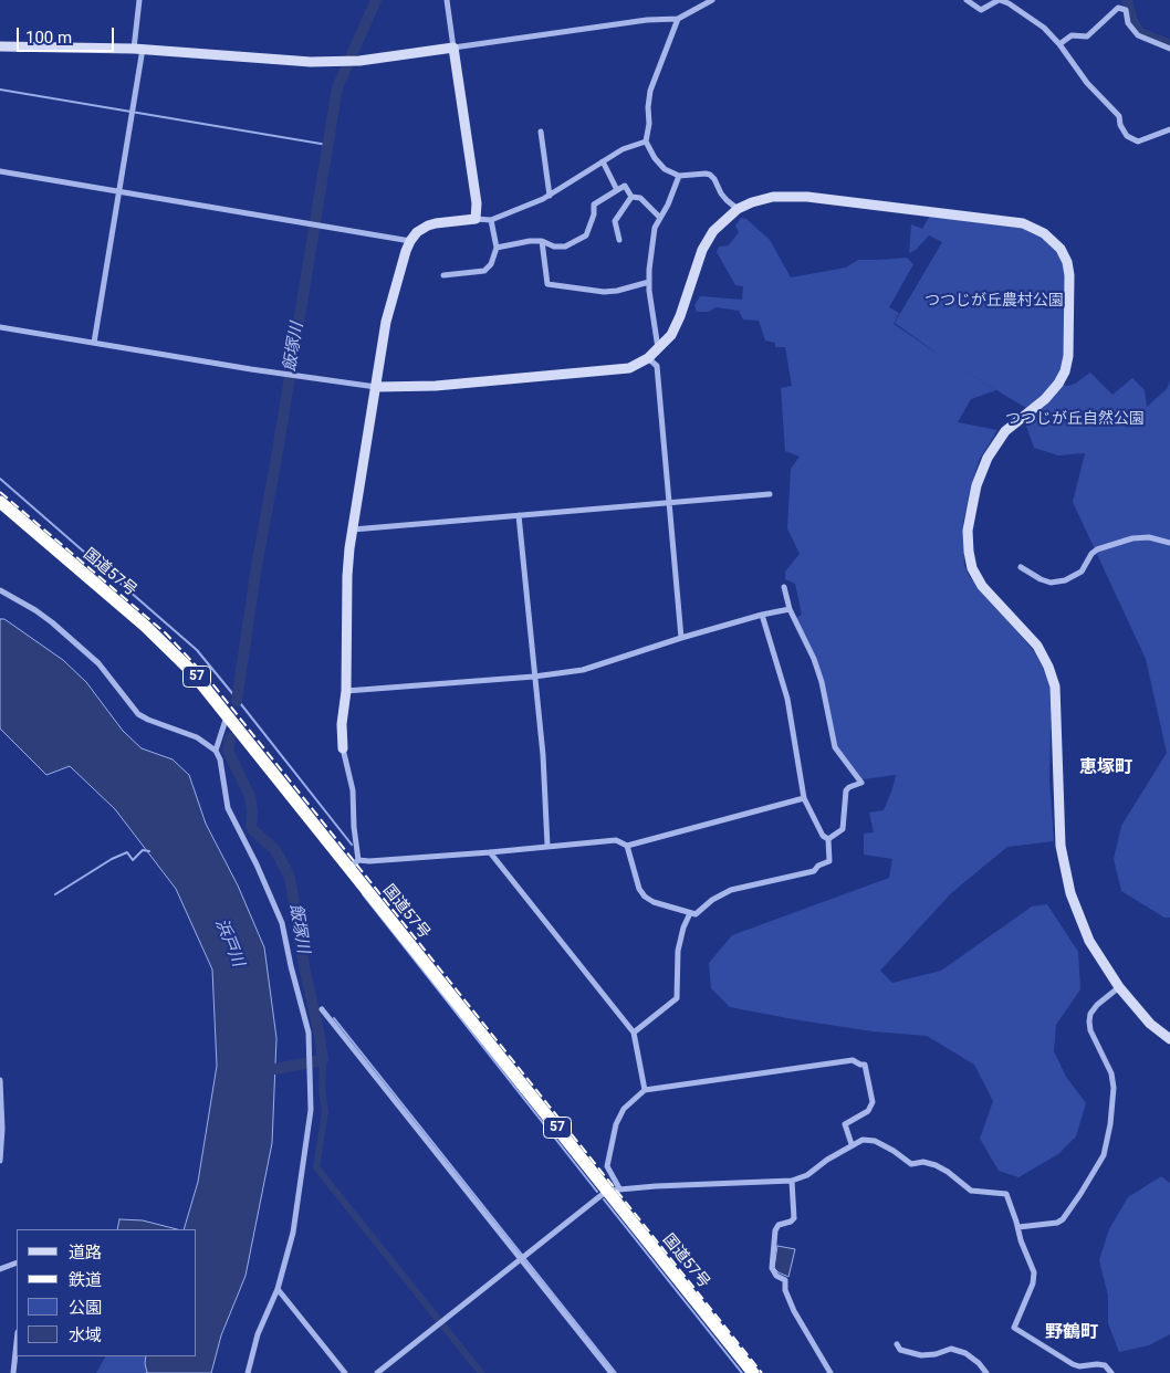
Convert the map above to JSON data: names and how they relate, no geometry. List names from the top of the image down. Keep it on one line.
{"streets":{"highway":["国道57号","57"]},"districts":["恵塚町","野鶴町"],"water":["飯塚川","浜戸川"],"parks":["つつじが丘農村公園","つつじが丘自然公園"],"legend":["道路","鉄道","公園","水域"],"scale_bar":"100 m"}
